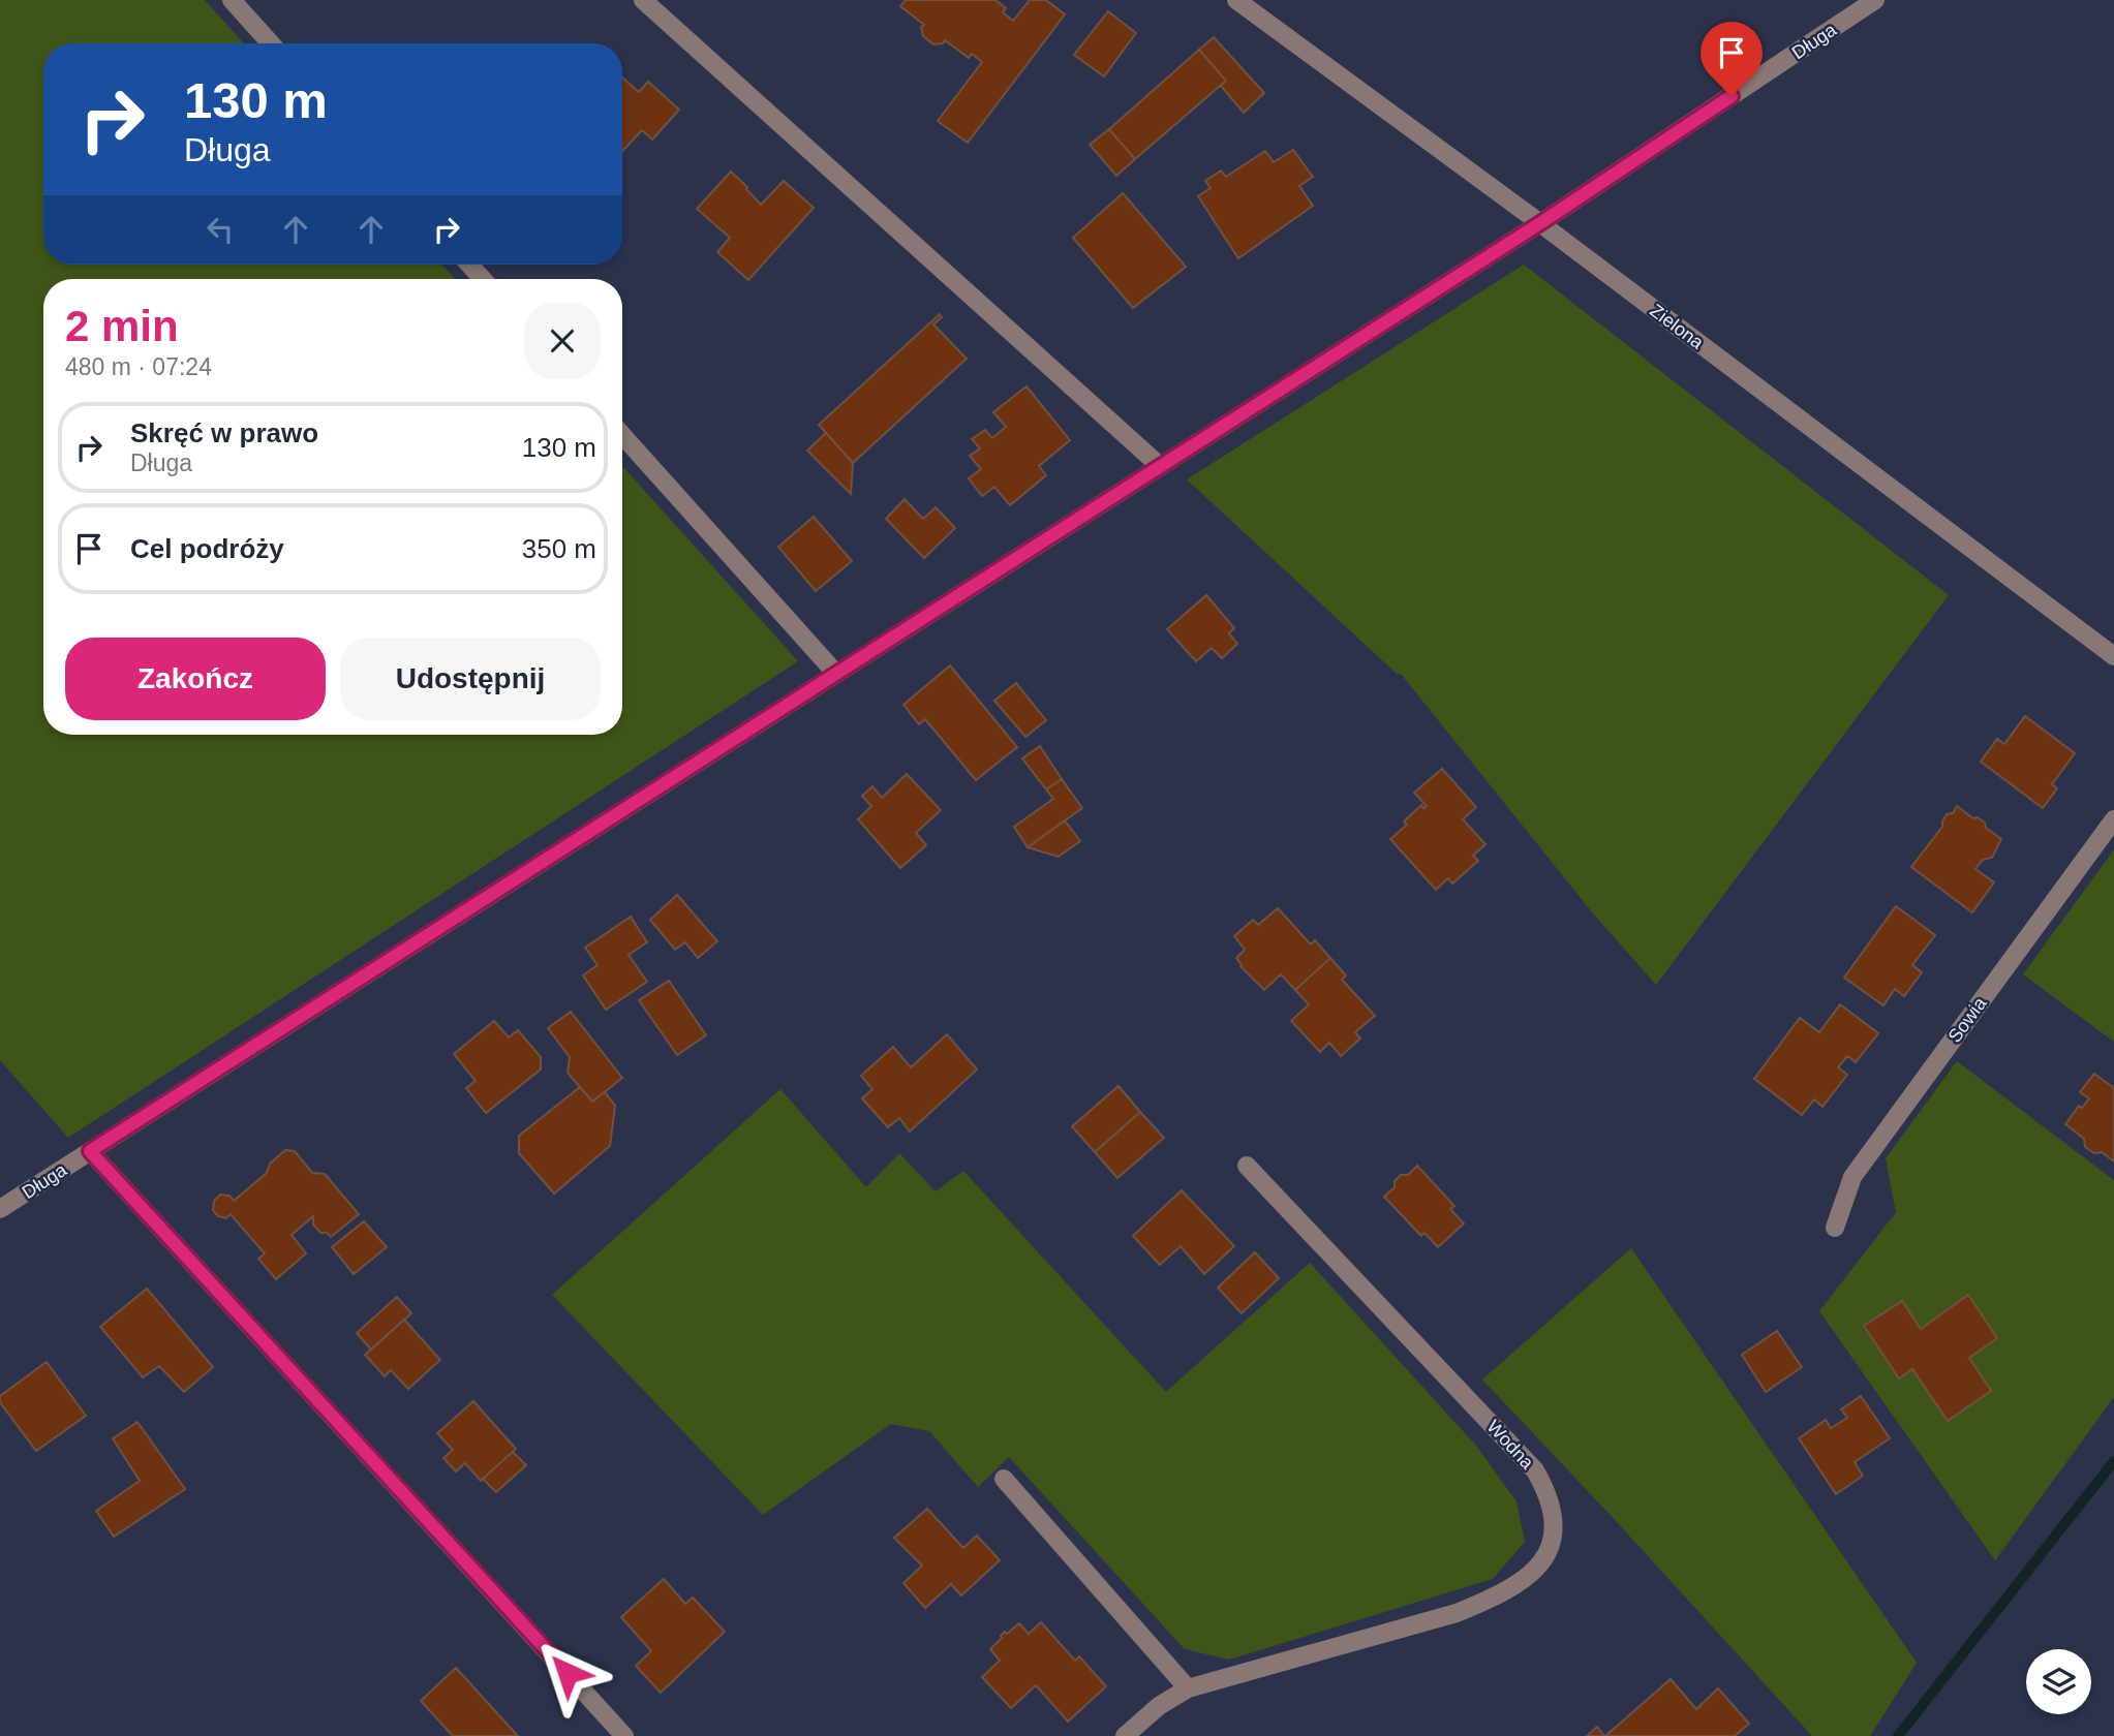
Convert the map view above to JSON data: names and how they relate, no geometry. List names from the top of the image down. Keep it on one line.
{"streets":{"street":["Długa","Zielona","Sowia","Wodna"]},"crossings":[["Długa","Zielona"]],"page":{"turn":["130 m","Długa"],"heading":["2 min","480 m · 07:24"],"list":[{"name":"Skręć w prawo","note":"Długa","value":"130 m"},{"name":"Cel podróży","value":"350 m"}],"buttons":["Zakończ","Udostępnij"]}}
